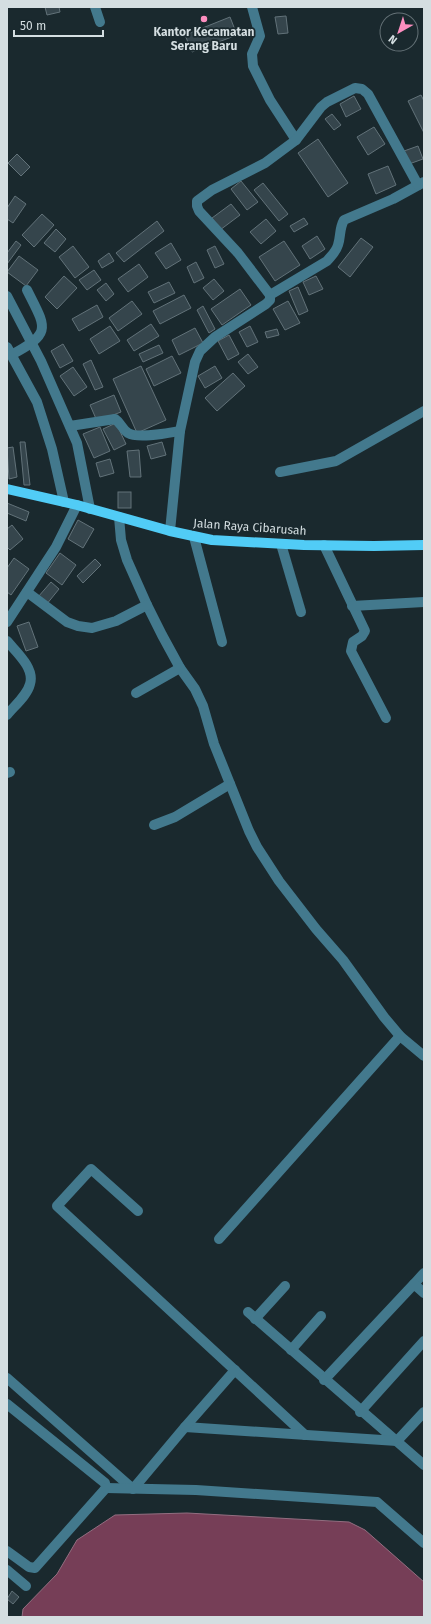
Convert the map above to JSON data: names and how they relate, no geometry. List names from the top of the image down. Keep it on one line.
{"streets":{"main road":["Jalan Raya Cibarusah"]},"places":["Kantor Kecamatan Serang Baru"],"scale_bar":"50 m","north":"bottom left"}
